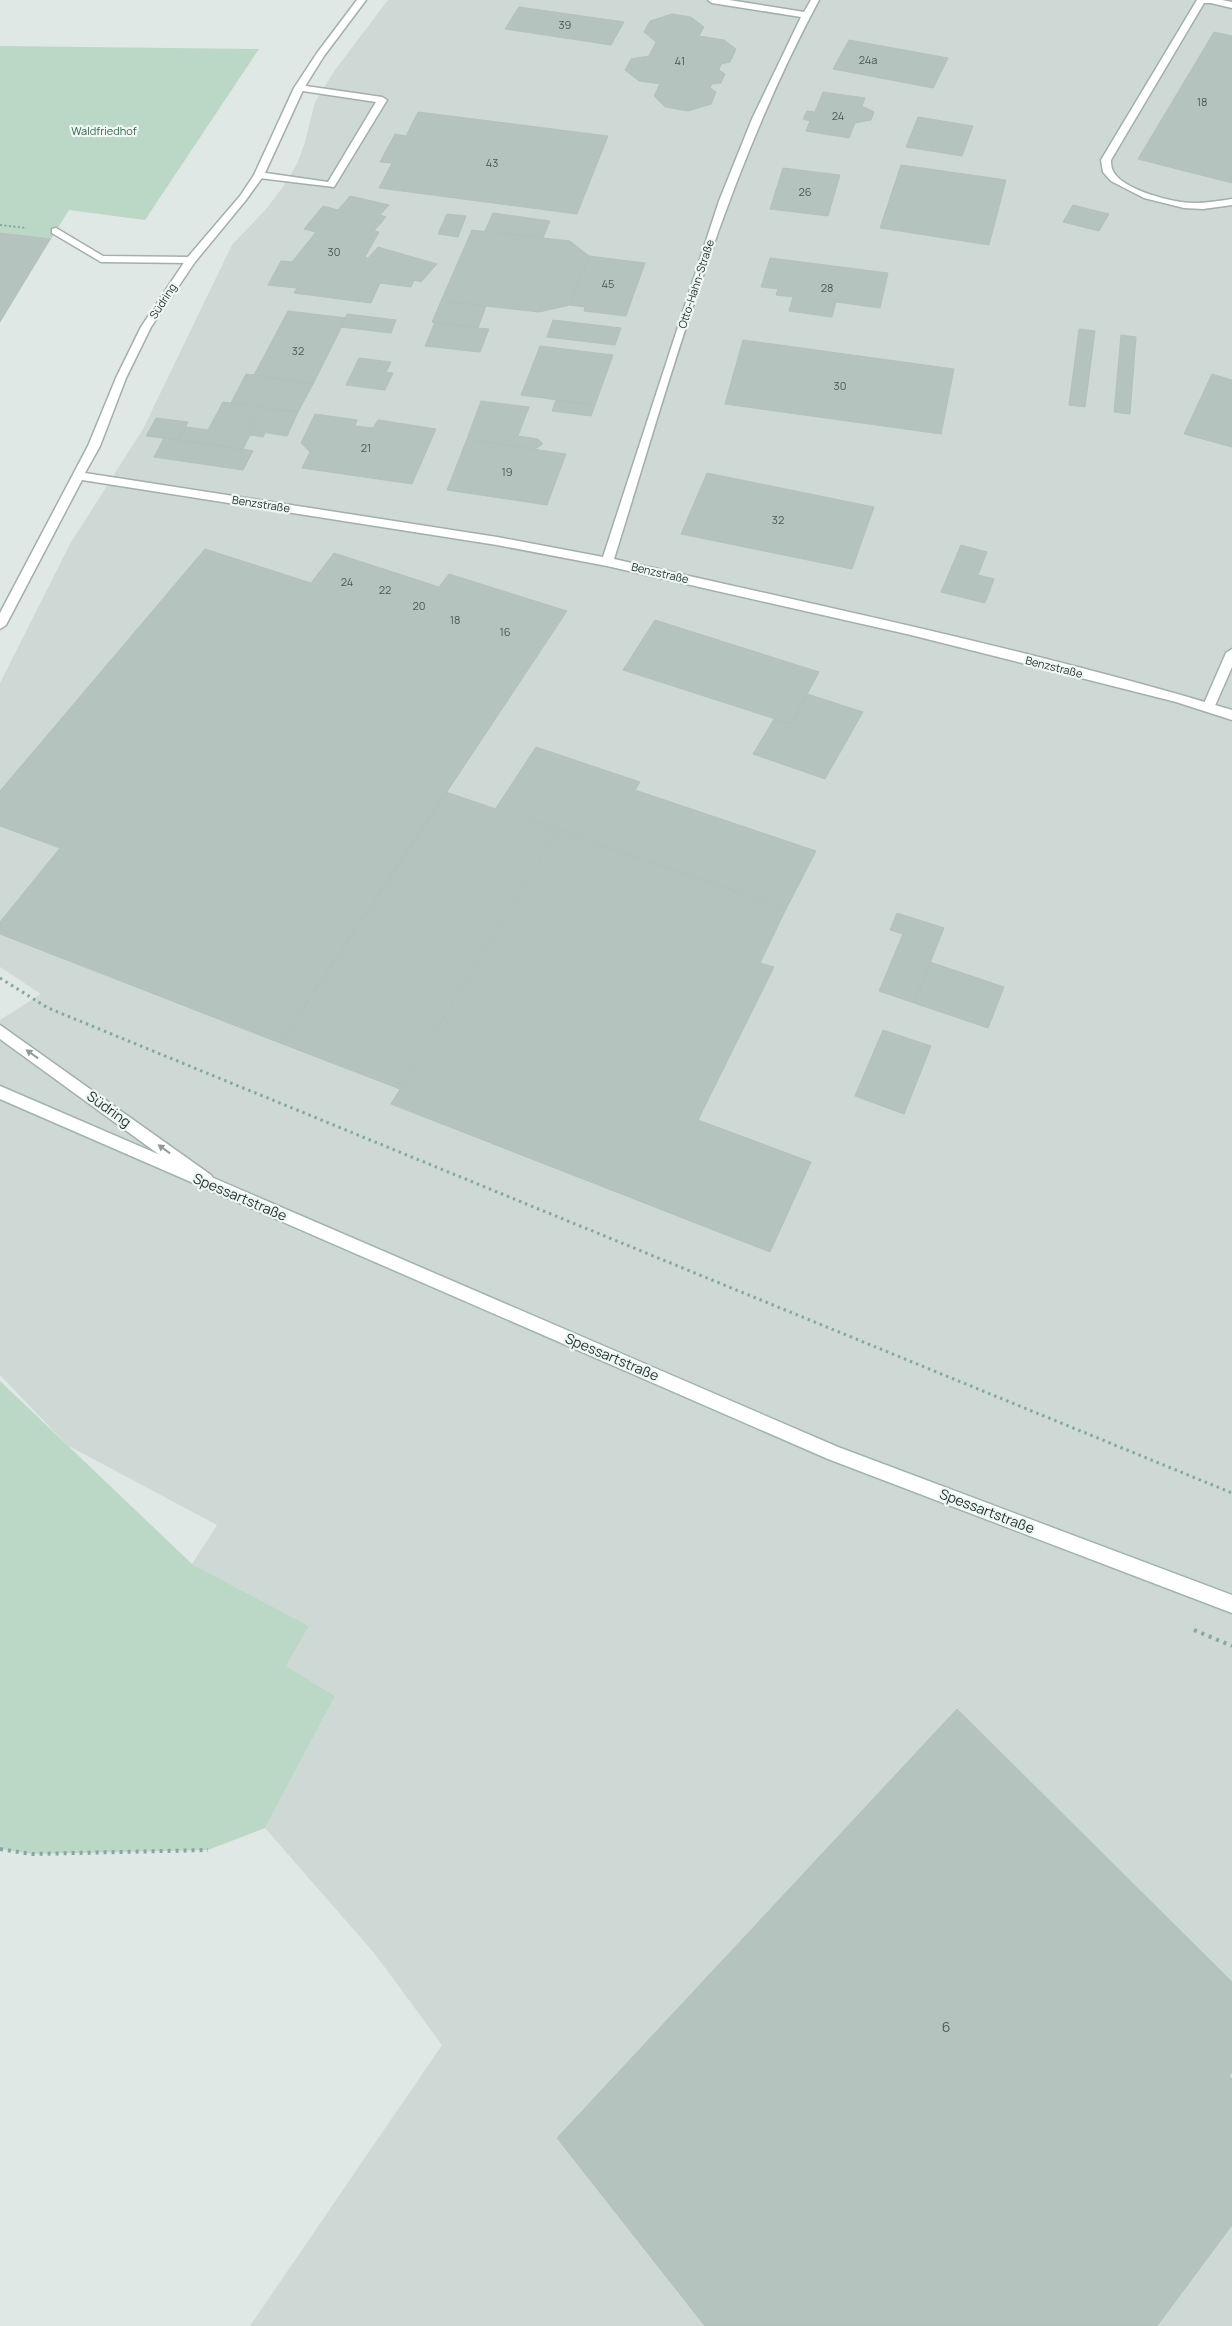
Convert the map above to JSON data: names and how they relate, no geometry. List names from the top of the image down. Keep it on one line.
{"streets":{"street":["Otto-Hahn-Straße","Südring","Benzstraße","Spessartstraße"]},"crossings":[["Otto-Hahn-Straße","Benzstraße"],["Südring","Benzstraße"],["Südring","Spessartstraße"]],"parks":["Waldfriedhof"],"house_numbers":["39","24a","41","18","24","43","26","30","45","28","32","30","21","19","32","24","22","20","18","16","6"]}
